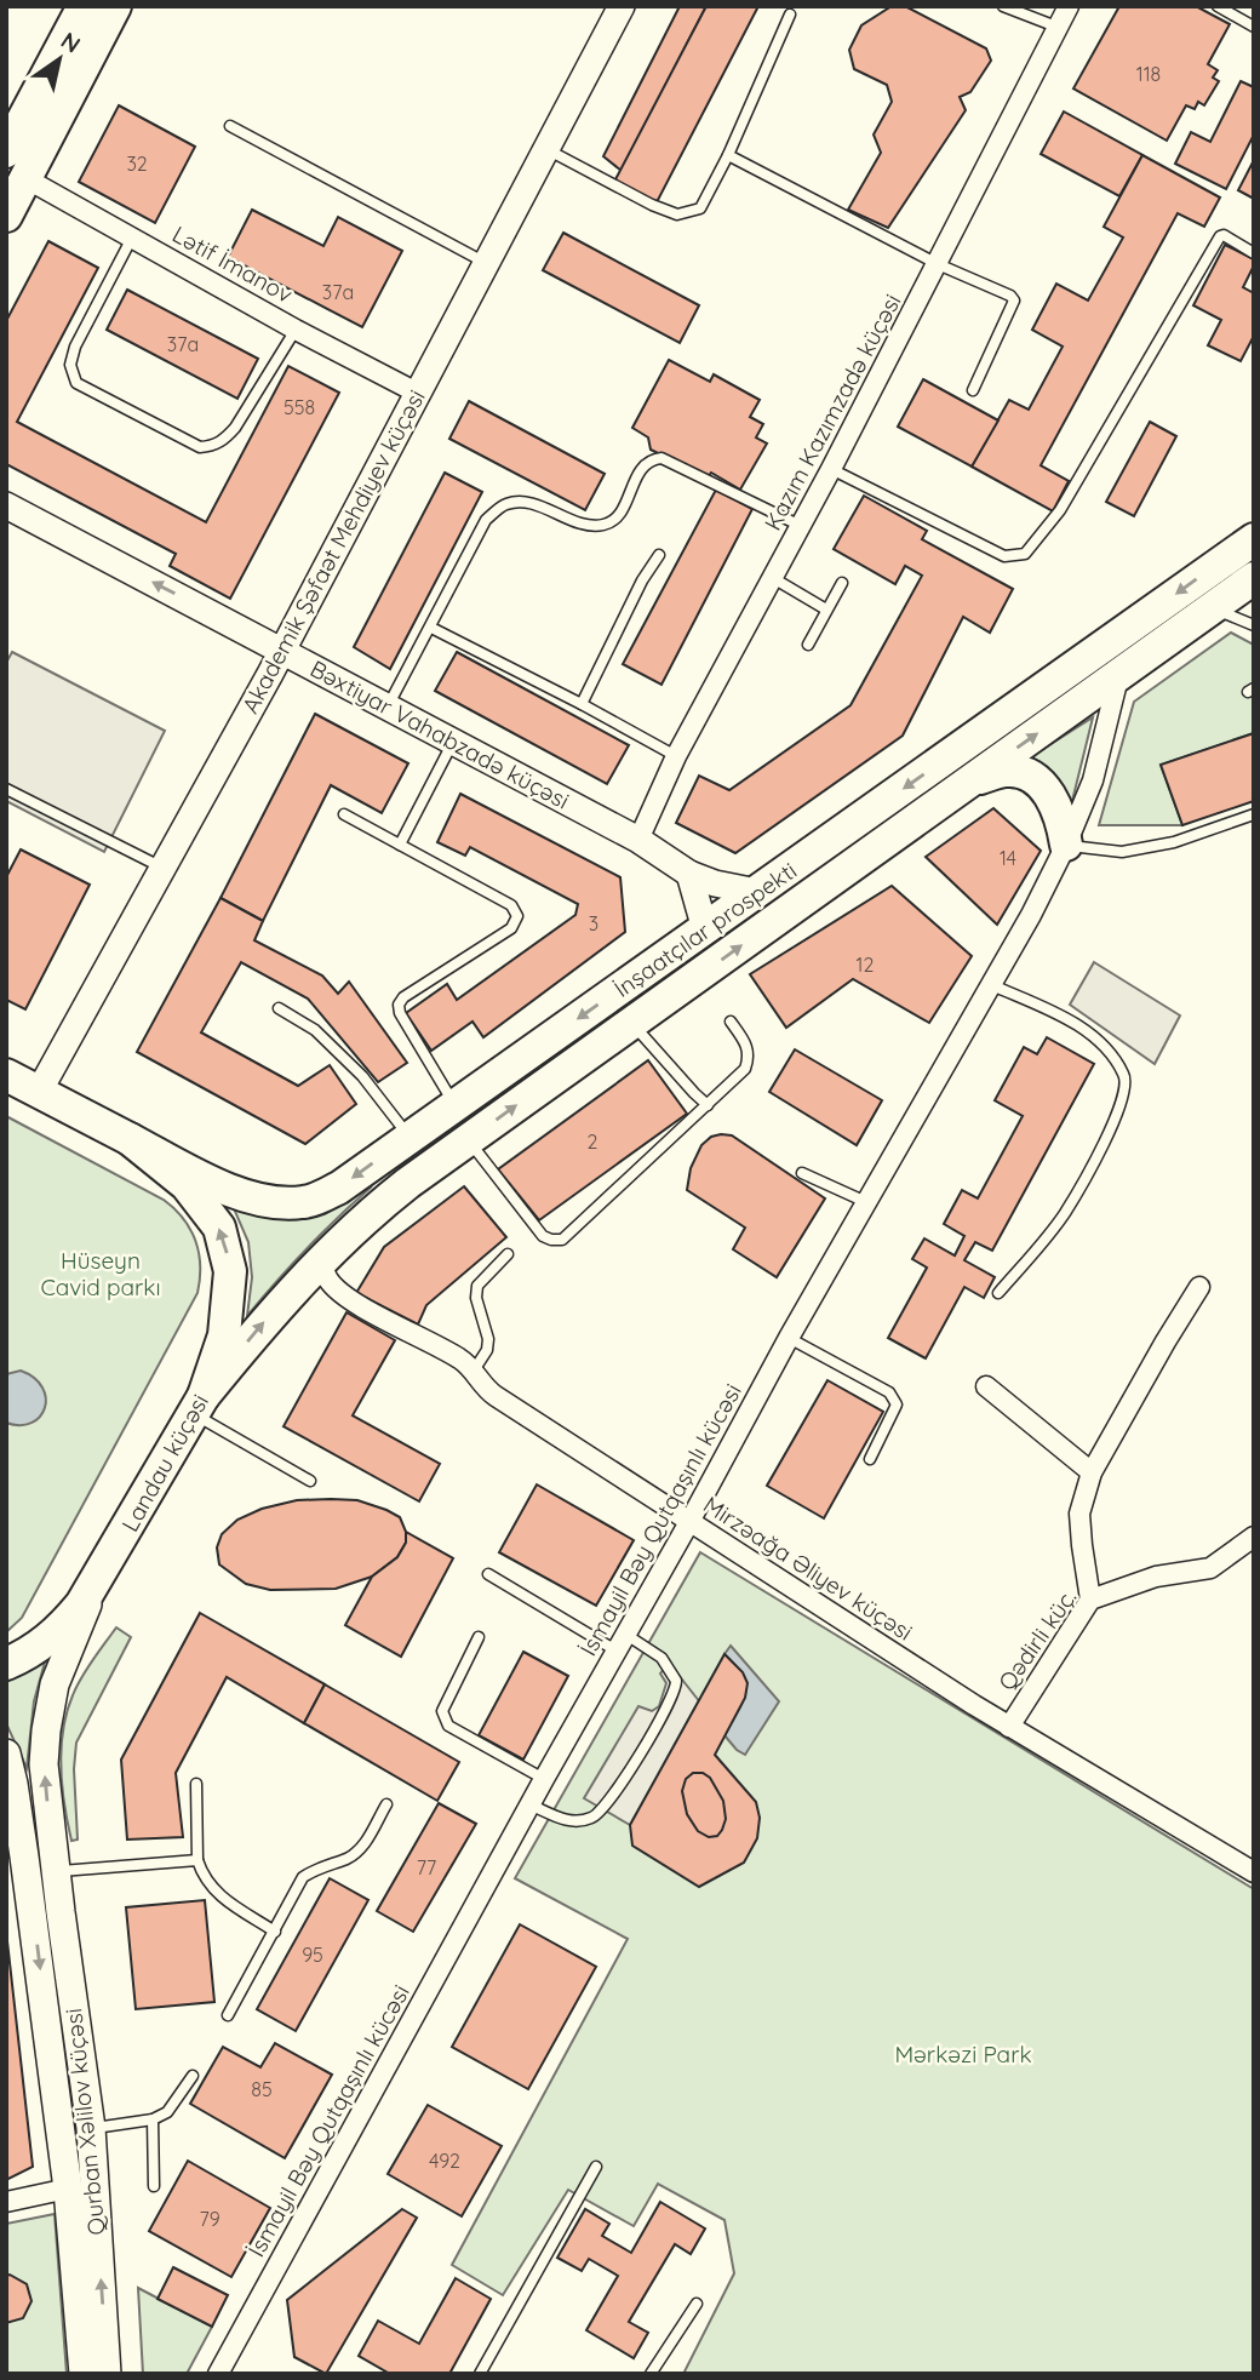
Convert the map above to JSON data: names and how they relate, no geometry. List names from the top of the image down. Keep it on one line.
{"streets":{"main road":["İnşaatçılar prospekti","Landau küçəsi","Qurban Xəlilov küçəsi"],"street":["Lətif İmanov","Kazım Kazımzadə küçəsi","Akademik Şəfaət Mehdiyev küçəsi","Bəxtiyar Vahabzadə küçəsi","İsmayil Bəy Qutqaşınlı kücəsi","Mirzəağa Əliyev küçəsi","Qədirli küç."]},"crossings":[["Lətif İmanov","Akademik Şəfaət Mehdiyev küçəsi"],["Kazım Kazımzadə küçəsi","Bəxtiyar Vahabzadə küçəsi"],["Akademik Şəfaət Mehdiyev küçəsi","Bəxtiyar Vahabzadə küçəsi"],["Akademik Şəfaət Mehdiyev küçəsi","Landau küçəsi"],["Bəxtiyar Vahabzadə küçəsi","İnşaatçılar prospekti"],["İnşaatçılar prospekti","Landau küçəsi"],["İnşaatçılar prospekti","İsmayil Bəy Qutqaşınlı kücəsi"],["İnşaatçılar prospekti","Mirzəağa Əliyev küçəsi"],["Landau küçəsi","Qurban Xəlilov küçəsi"],["İsmayil Bəy Qutqaşınlı kücəsi","Mirzəağa Əliyev küçəsi"],["Mirzəağa Əliyev küçəsi","Qədirli küç."]],"one_way":["Bəxtiyar Vahabzadə küçəsi","Landau küçəsi"],"parks":["Hüseyn Cavid parkı","Mərkəzi Park"],"house_numbers":["118","32","37a","37a","558","14","3","12","2","77","95","85","492","79"],"north":"top right"}
